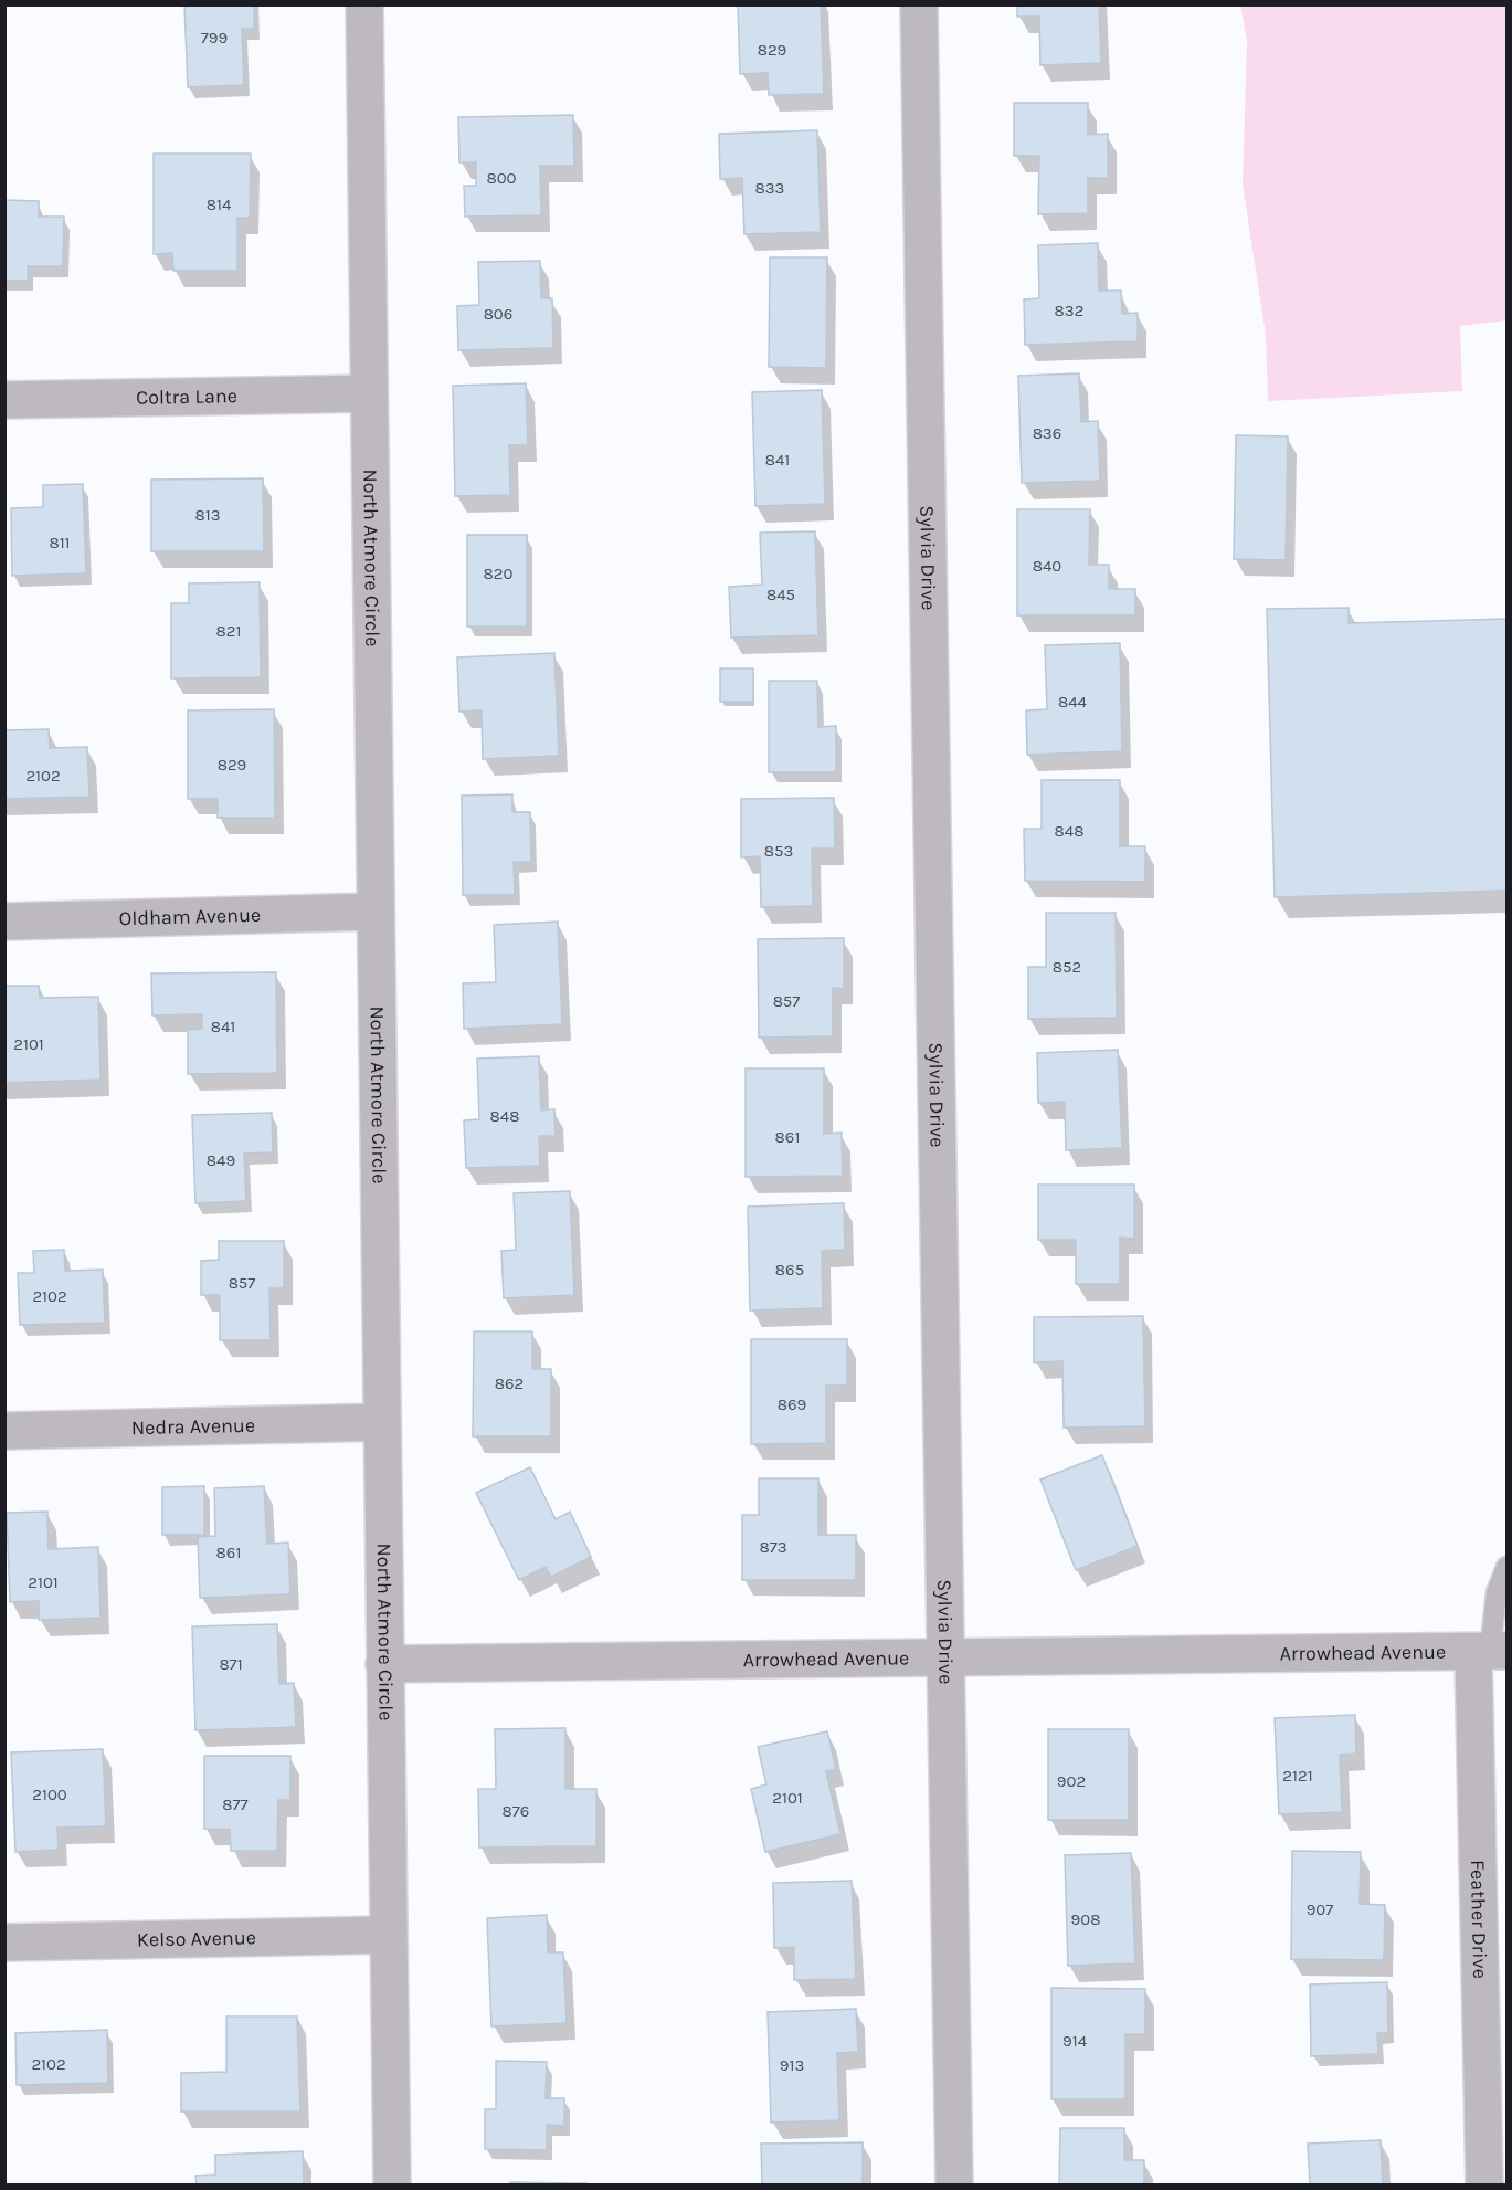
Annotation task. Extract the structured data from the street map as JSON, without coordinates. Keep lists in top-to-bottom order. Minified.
{"streets":{"street":["Coltra Lane","North Atmore Circle","Sylvia Drive","Oldham Avenue","Nedra Avenue","Arrowhead Avenue","Feather Drive","Kelso Avenue"]},"crossings":[["Coltra Lane","North Atmore Circle"],["North Atmore Circle","Oldham Avenue"],["North Atmore Circle","Nedra Avenue"],["North Atmore Circle","Arrowhead Avenue"],["North Atmore Circle","Kelso Avenue"],["Sylvia Drive","Arrowhead Avenue"],["Arrowhead Avenue","Feather Drive"]],"house_numbers":["799","829","800","833","814","832","806","836","841","813","811","840","820","845","821","844","829","2102","848","853","852","857","841","2101","848","861","849","865","857","2102","862","869","873","861","2101","871","2121","902","2100","2101","877","876","907","908","914","2102","913"]}
